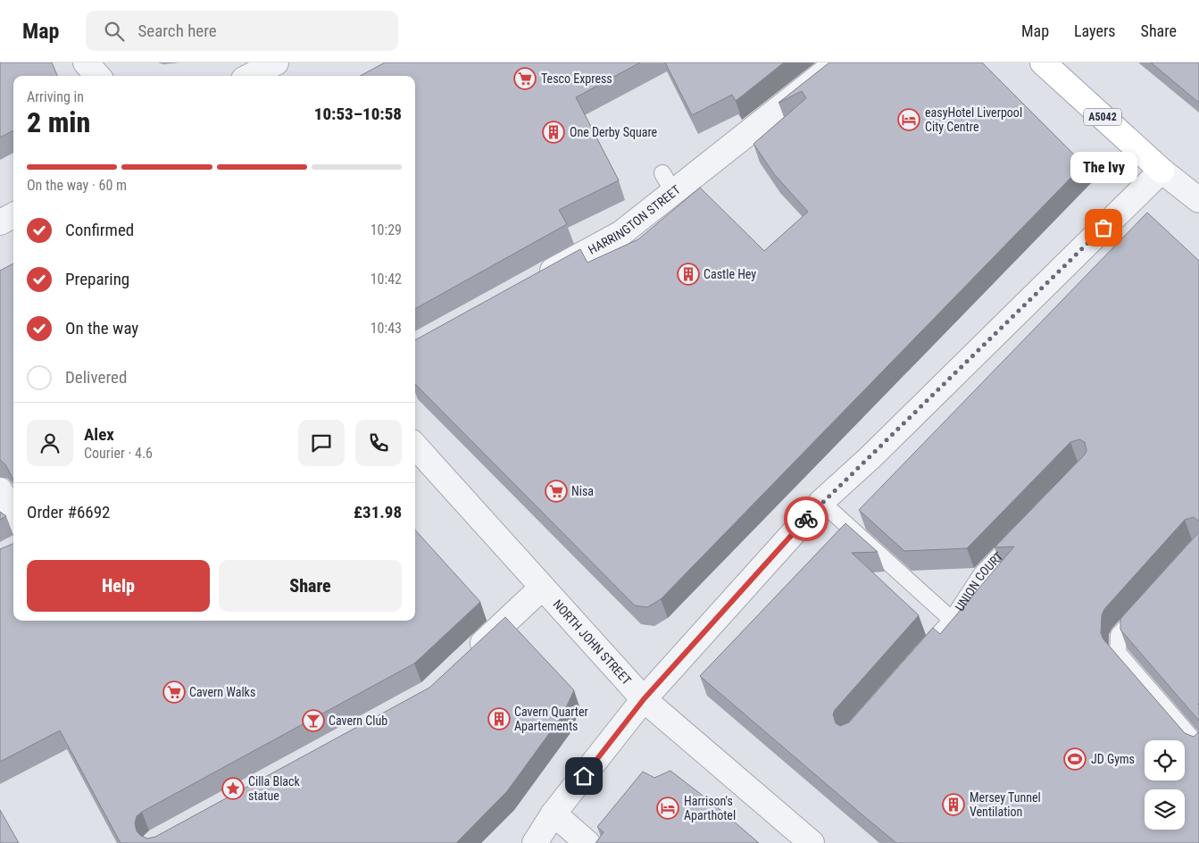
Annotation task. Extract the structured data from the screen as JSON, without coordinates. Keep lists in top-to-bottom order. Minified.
{"streets":{"main road":["A5042"],"street":["HARRINGTON STREET","NORTH JOHN STREET"],"lane":["UNION COURT"]},"places":{"supermarket":["Tesco Express","Nisa","Cavern Walks"],"hotel":["easyHotel Liverpool City Centre","Harrison's Aparthotel"],"building":["One Derby Square","Castle Hey","Cavern Quarter Apartements","Mersey Tunnel Ventilation"],"other":["The Ivy"],"bar":["Cavern Club"],"sports":["JD Gyms"],"place":["Cilla Black statue"]},"page":{"header":"Map","search":"Search here","nav":["Map","Layers","Share"],"heading":["2 min","Arriving in","10:53–10:58"],"panel":["Alex","Courier · 4.6","Order #6692","£31.98"],"bubble":"The Ivy","bar":"On the way · 60 m","list":[["Confirmed","10:29"],["Preparing","10:42"],["On the way","10:43"],"Delivered"],"buttons":["Help","Share"]}}
